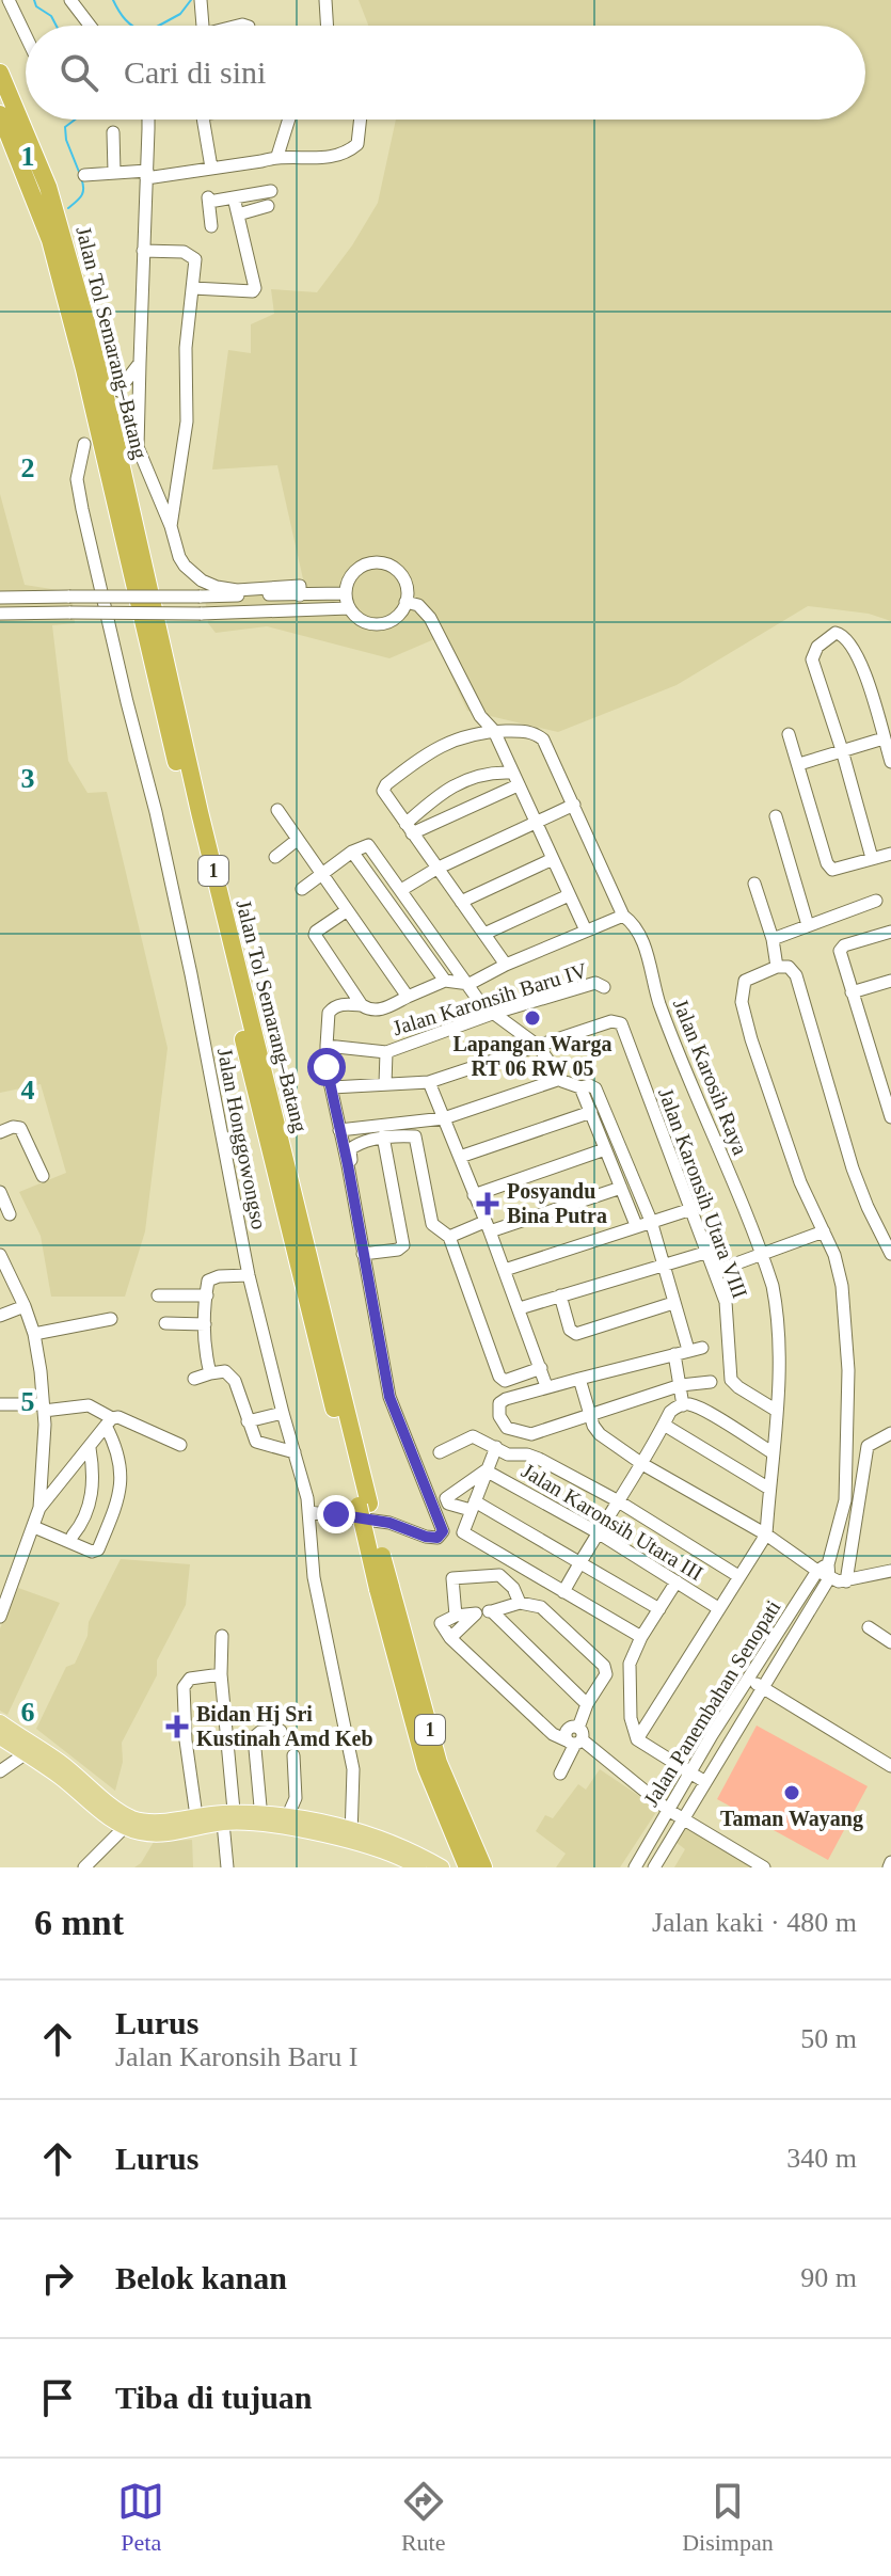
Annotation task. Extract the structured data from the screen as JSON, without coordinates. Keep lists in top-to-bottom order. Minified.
{"streets":{"highway":["Jalan Tol Semarang–Batang","1"],"street":["Jalan Karonsih Baru IV","Jalan Karosih Raya","Jalan Honggowongso","Jalan Karonsih Utara VIII","Jalan Karonsih Utara III","Jalan Panembahan Senopati"]},"crossings":[["Jalan Karosih Raya","Jalan Karonsih Utara VIII"]],"places":{"other":["Lapangan Warga RT 06 RW 05","Taman Wayang"],"health":["Posyandu Bina Putra","Bidan Hj Sri Kustinah Amd Keb"]},"page":{"search":"Cari di sini","heading":["6 mnt","Jalan kaki · 480 m"],"list":[["Lurus","Jalan Karonsih Baru I","50 m"],["Lurus","340 m"],["Belok kanan","90 m"],"Tiba di tujuan"],"nav":["Peta","Rute","Disimpan"]},"grid":{"rows":["1","2","3","4","5","6"]}}
